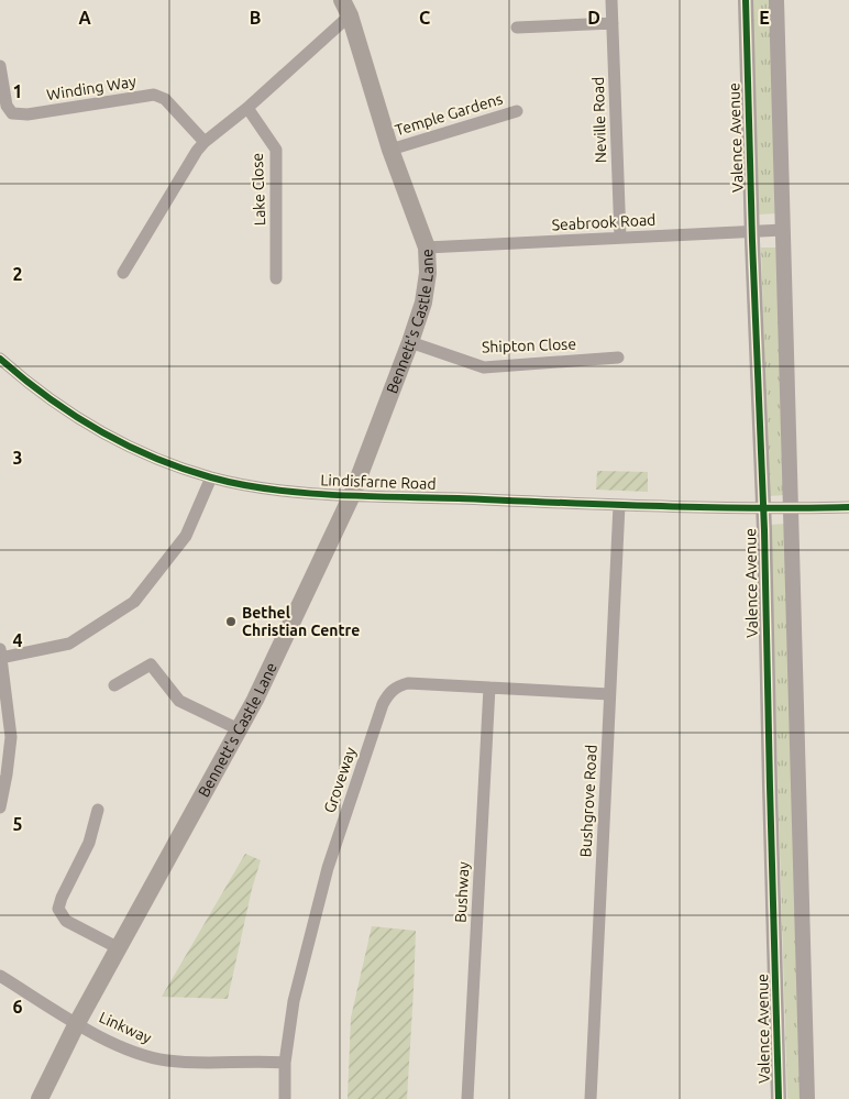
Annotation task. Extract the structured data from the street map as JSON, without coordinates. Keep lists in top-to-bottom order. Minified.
{"streets":{"main road":["Bennett's Castle Lane"],"street":["Winding Way","Temple Gardens","Neville Road","Valence Avenue","Lake Close","Seabrook Road","Shipton Close","Lindisfarne Road","Groveway","Bushgrove Road","Bushway","Linkway"]},"crossings":[["Temple Gardens","Bennett's Castle Lane"],["Neville Road","Seabrook Road"],["Valence Avenue","Seabrook Road"],["Valence Avenue","Lindisfarne Road"],["Seabrook Road","Bennett's Castle Lane"],["Bennett's Castle Lane","Shipton Close"],["Bennett's Castle Lane","Lindisfarne Road"],["Bennett's Castle Lane","Linkway"],["Lindisfarne Road","Bushgrove Road"],["Groveway","Bushgrove Road"],["Groveway","Bushway"],["Groveway","Linkway"]],"places":["Bethel Christian Centre"],"grid":{"columns":["A","B","C","D","E"],"rows":["1","2","3","4","5","6"]}}
